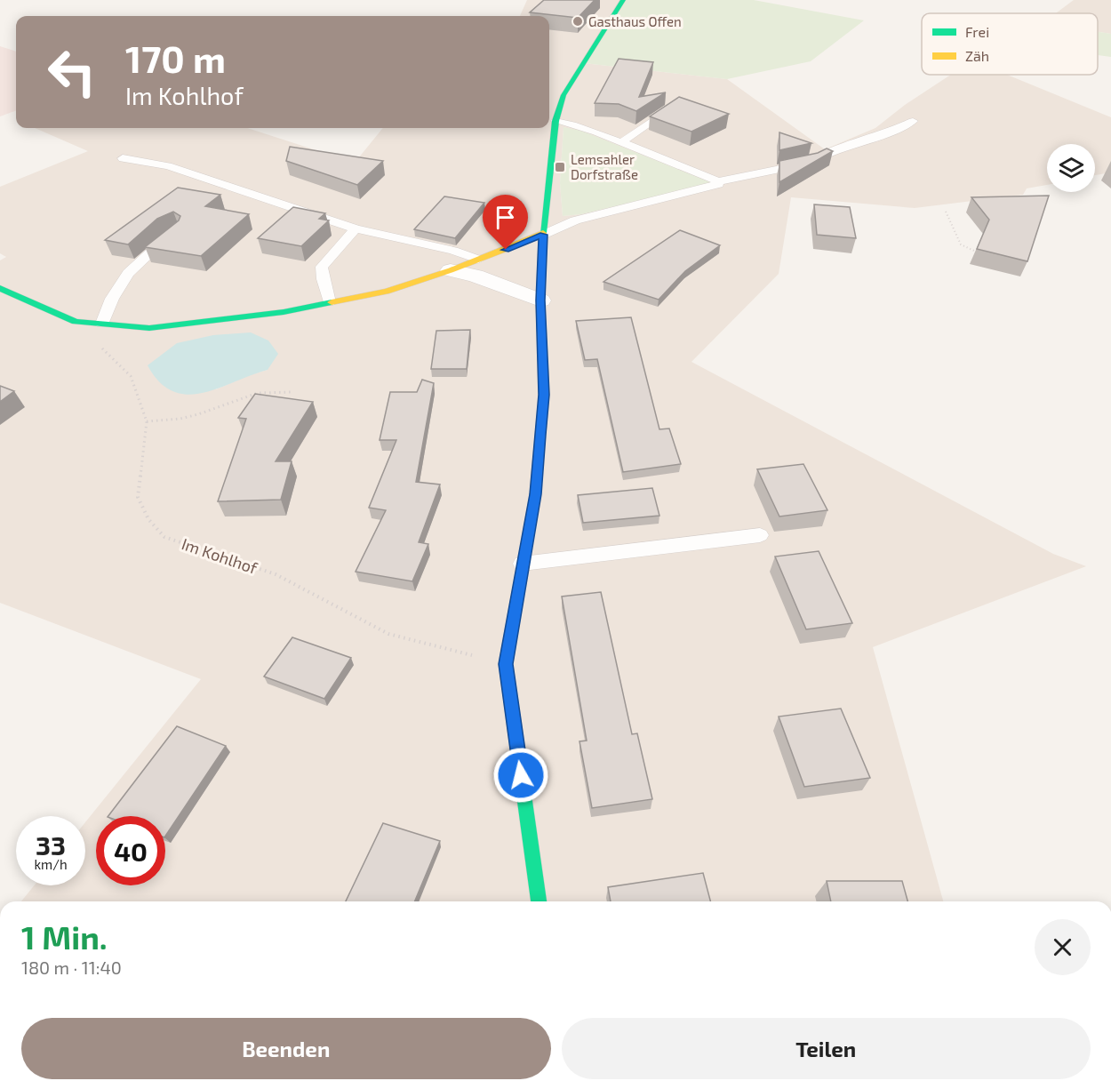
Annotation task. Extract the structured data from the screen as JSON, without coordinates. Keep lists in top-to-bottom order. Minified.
{"streets":{"path":["Im Kohlhof"]},"places":{"other":["Gasthaus Offen"],"transit":["Lemsahler Dorfstraße"]},"legend":["Frei","Zäh"],"page":{"turn":["170 m","Im Kohlhof"],"speed":"33 km/h","limit":"40","heading":["1 Min.","180 m · 11:40"],"buttons":["Beenden","Teilen"]}}
